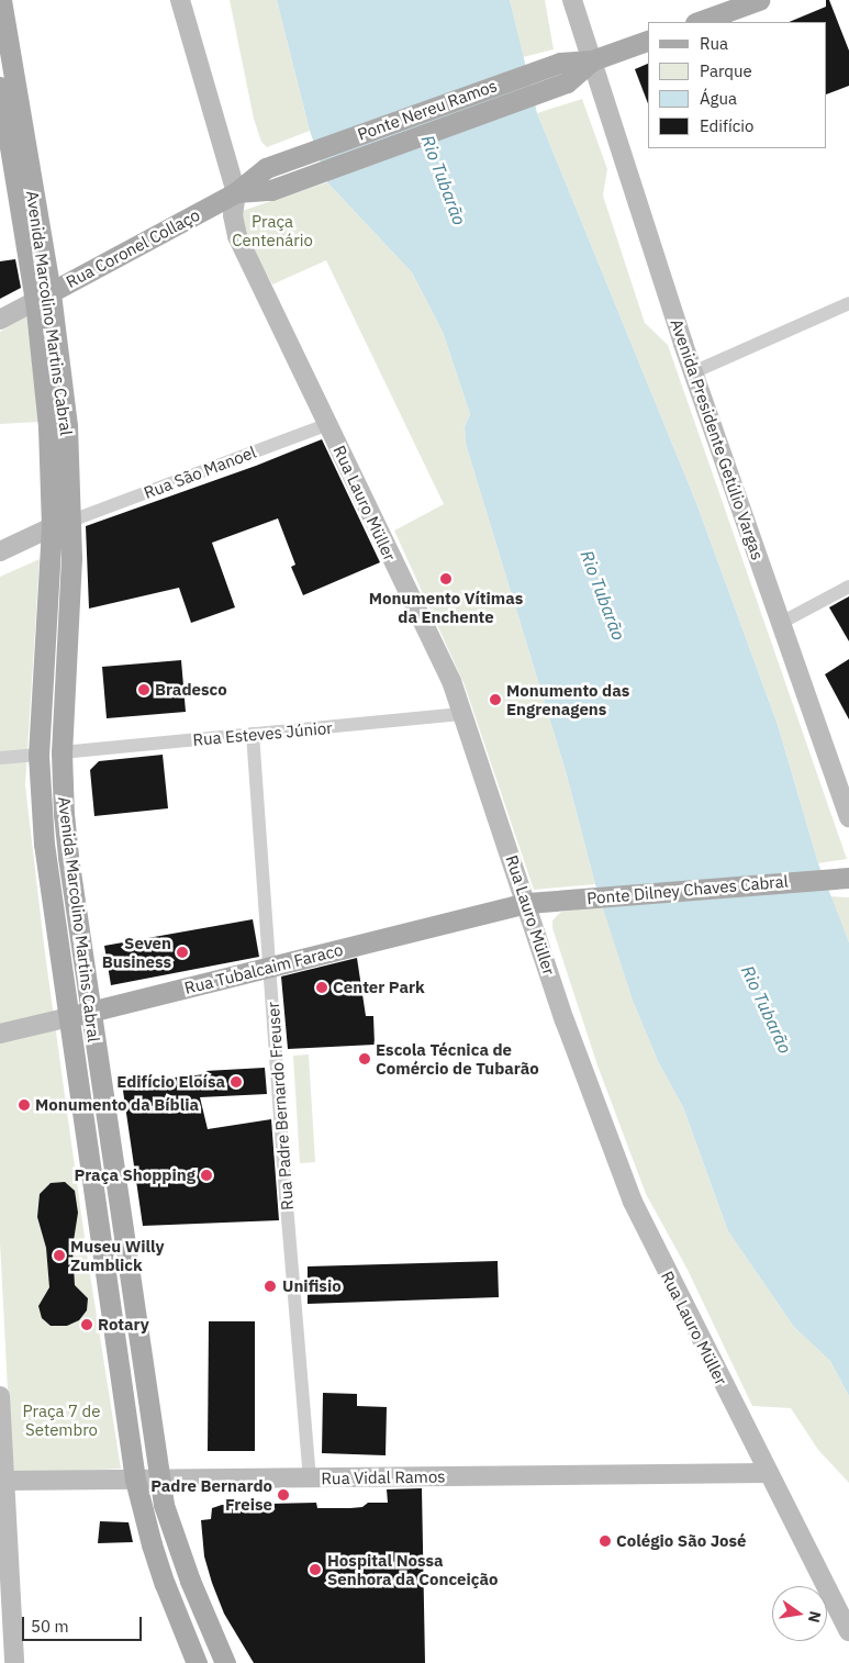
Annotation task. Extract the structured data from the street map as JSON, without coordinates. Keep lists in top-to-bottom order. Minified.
{"streets":{"main road":["Ponte Nereu Ramos","Rua Coronel Collaço","Avenida Marcolino Martins Cabral","Avenida Presidente Getúlio Vargas","Rua Lauro Müller","Ponte Dilney Chaves Cabral","Rua Tubalcaim Faraco","Rua Vidal Ramos"],"street":["Rua São Manoel","Rua Esteves Júnior","Rua Padre Bernardo Freuser"]},"crossings":[["Ponte Nereu Ramos","Rua Coronel Collaço"],["Ponte Nereu Ramos","Avenida Presidente Getúlio Vargas"],["Ponte Nereu Ramos","Rua Lauro Müller"],["Rua Coronel Collaço","Avenida Marcolino Martins Cabral"],["Rua Coronel Collaço","Rua Lauro Müller"],["Avenida Marcolino Martins Cabral","Rua São Manoel"],["Avenida Marcolino Martins Cabral","Rua Esteves Júnior"],["Avenida Marcolino Martins Cabral","Rua Tubalcaim Faraco"],["Avenida Marcolino Martins Cabral","Rua Vidal Ramos"],["Rua São Manoel","Rua Lauro Müller"],["Rua Lauro Müller","Rua Esteves Júnior"],["Rua Lauro Müller","Ponte Dilney Chaves Cabral"],["Rua Lauro Müller","Rua Tubalcaim Faraco"],["Rua Lauro Müller","Rua Vidal Ramos"],["Rua Esteves Júnior","Rua Padre Bernardo Freuser"],["Ponte Dilney Chaves Cabral","Rua Tubalcaim Faraco"],["Rua Tubalcaim Faraco","Rua Padre Bernardo Freuser"],["Rua Padre Bernardo Freuser","Rua Vidal Ramos"]],"water":["Rio Tubarão"],"parks":["Praça Centenário","Praça 7 de Setembro"],"places":["Monumento Vítimas da Enchente","Bradesco","Monumento das Engrenagens","Seven Business","Center Park","Escola Técnica de Comércio de Tubarão","Edifício Eloísa","Monumento da Bíblia","Praça Shopping","Museu Willy Zumblick","Unifisio","Rotary","Padre Bernardo Freise","Colégio São José","Hospital Nossa Senhora da Conceição"],"legend":["Rua","Parque","Água","Edifício"],"scale_bar":"50 m","north":"right"}
